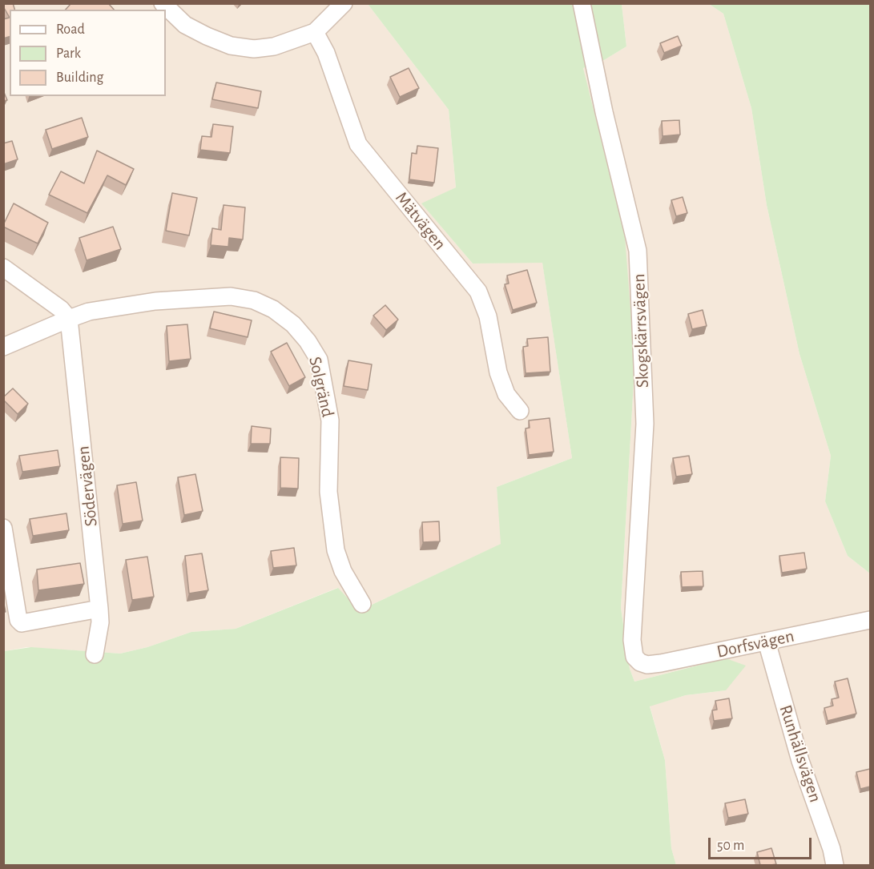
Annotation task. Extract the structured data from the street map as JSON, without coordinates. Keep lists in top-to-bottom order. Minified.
{"streets":{"street":["Mätvägen","Skogskärrsvägen","Solgränd","Södervägen","Dorfsvägen","Runhällsvägen"]},"crossings":[["Skogskärrsvägen","Dorfsvägen"],["Solgränd","Södervägen"],["Dorfsvägen","Runhällsvägen"]],"legend":["Road","Park","Building"],"scale_bar":"50 m"}
